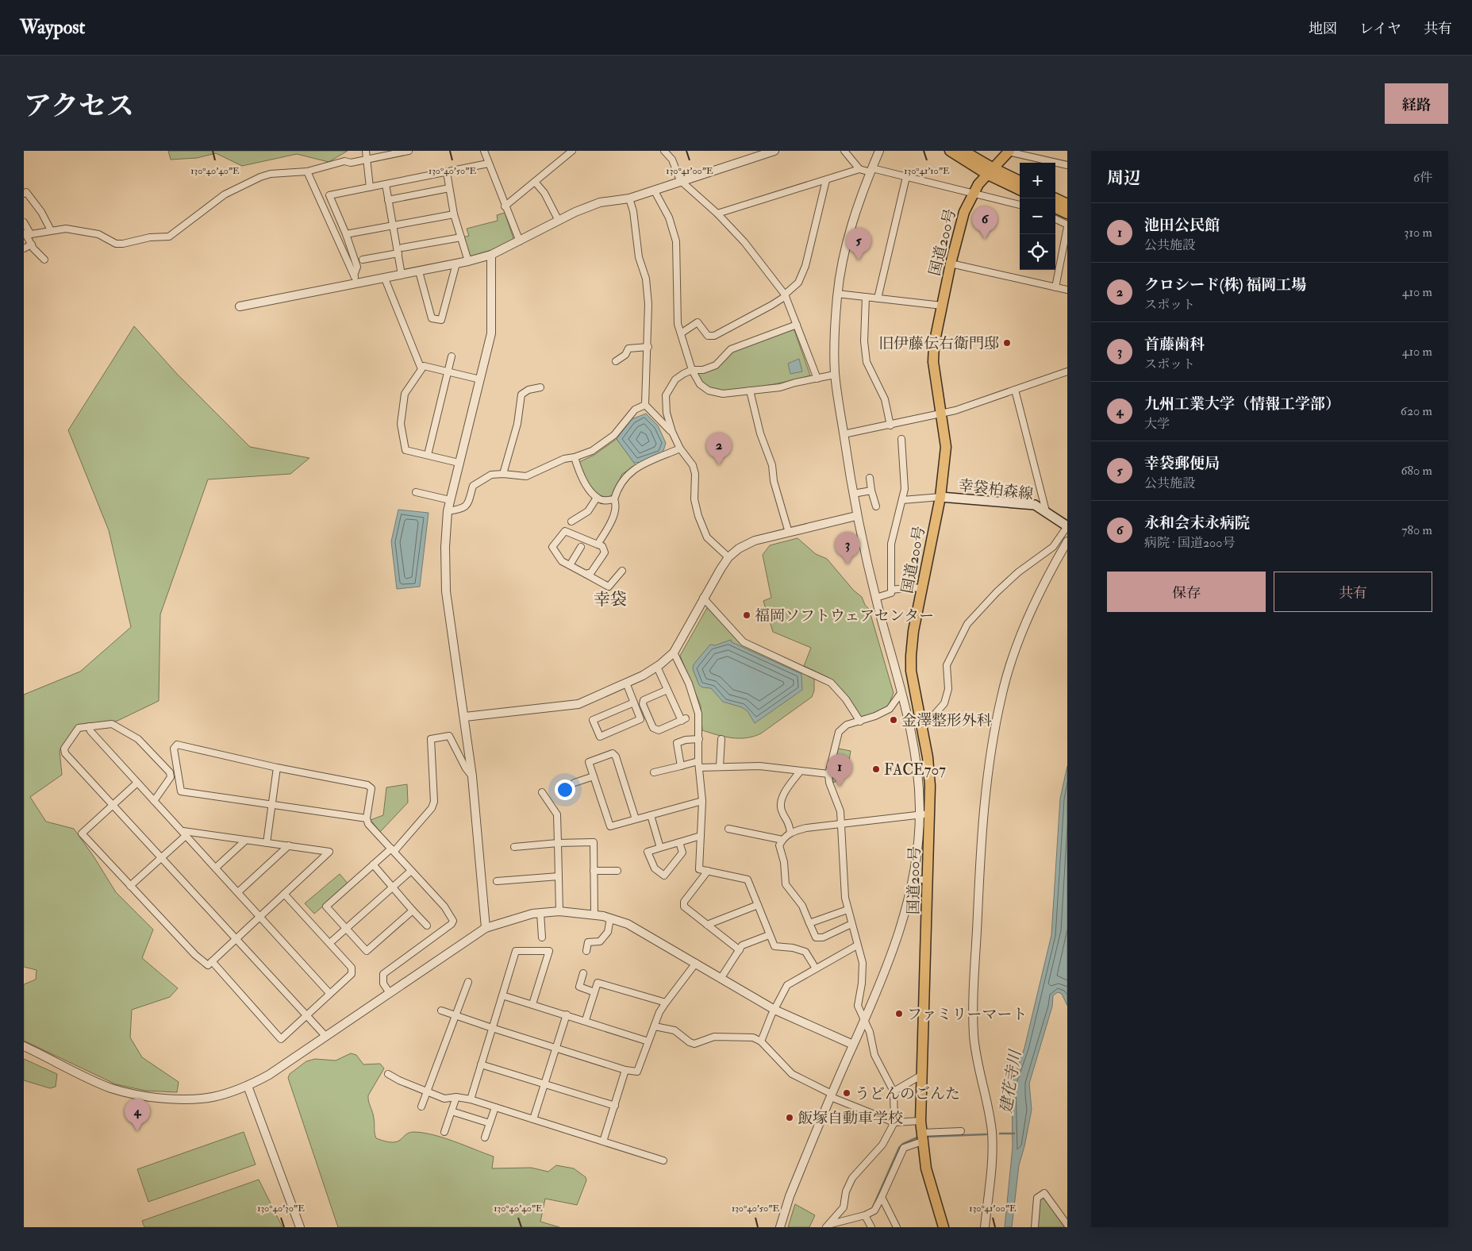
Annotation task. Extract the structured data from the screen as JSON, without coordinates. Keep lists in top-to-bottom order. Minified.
{"streets":{"main road":["国道200号","幸袋柏森線"]},"crossings":[["国道200号","幸袋柏森線"]],"districts":["幸袋"],"water":["建花寺川"],"places":["旧伊藤伝右衛門邸","福岡ソフトウェアセンター","金澤整形外科","FACE707","ファミリーマート","うどんのごんた","飯塚自動車学校"],"page":{"header":"Waypost","nav":["地図","レイヤ","共有"],"title":"アクセス","buttons":["経路",["保存","共有"]],"heading":["周辺","6件"],"map_buttons":["+","−"],"list":[{"mark":"1","name":"池田公民館","note":"公共施設","value":"310 m"},{"mark":"2","name":"クロシード(株) 福岡工場","note":"スポット","value":"410 m"},{"mark":"3","name":"首藤歯科","note":"スポット","value":"410 m"},{"mark":"4","name":"九州工業大学（情報工学部）","note":"大学","value":"620 m"},{"mark":"5","name":"幸袋郵便局","note":"公共施設","value":"680 m"},{"mark":"6","name":"永和会末永病院","note":"病院 · 国道200号","value":"780 m"}],"pins":["6","5","2","3","1","4"]},"coordinates":["130°40'40\"E","130°40'50\"E","130°41'00\"E","130°41'10\"E","130°40'30\"E"]}
